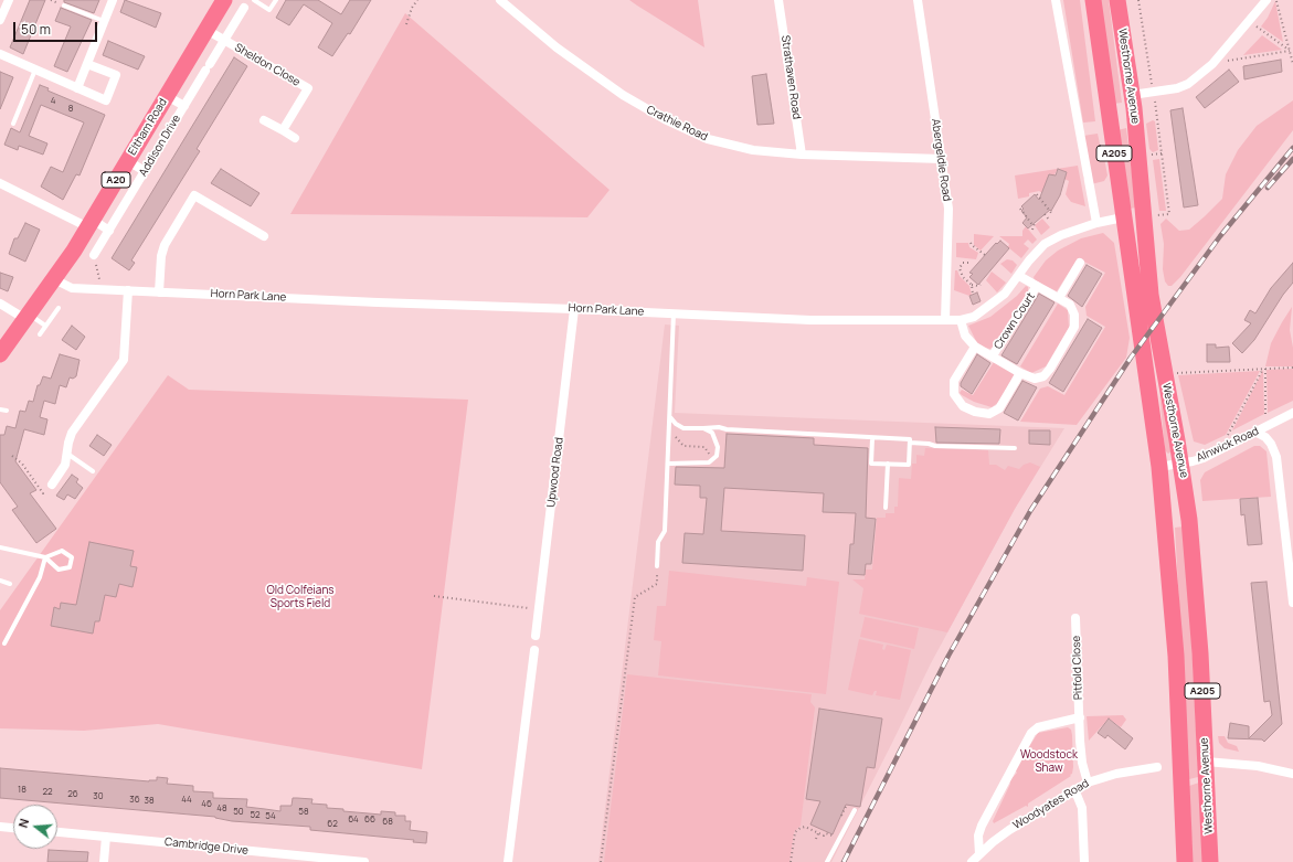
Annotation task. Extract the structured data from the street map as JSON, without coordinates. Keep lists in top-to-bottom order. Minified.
{"streets":{"highway":["Westhorne Avenue","Eltham Road","A205","A20"],"street":["Sheldon Close","Strathaven Road","Crathie Road","Addison Drive","Abergeldie Road","Horn Park Lane","Crown Court","Alnwick Road","Upwood Road","Pitfold Close","Woodyates Road","Cambridge Drive"]},"crossings":[["Sheldon Close","Eltham Road"],["Sheldon Close","Addison Drive"],["Westhorne Avenue","Horn Park Lane"],["Westhorne Avenue","Alnwick Road"],["Strathaven Road","Crathie Road"],["Crathie Road","Abergeldie Road"],["Eltham Road","Addison Drive"],["Eltham Road","Horn Park Lane"],["Abergeldie Road","Horn Park Lane"],["Horn Park Lane","Crown Court"],["Horn Park Lane","Upwood Road"],["Pitfold Close","Woodyates Road"]],"parks":["Old Colfeians Sports Field","Woodstock Shaw"],"house_numbers":["4","8","18","22","26","30","36","44","38","46","48","50","58","52","54","64","66","68","62"],"scale_bar":"50 m","north":"left"}
